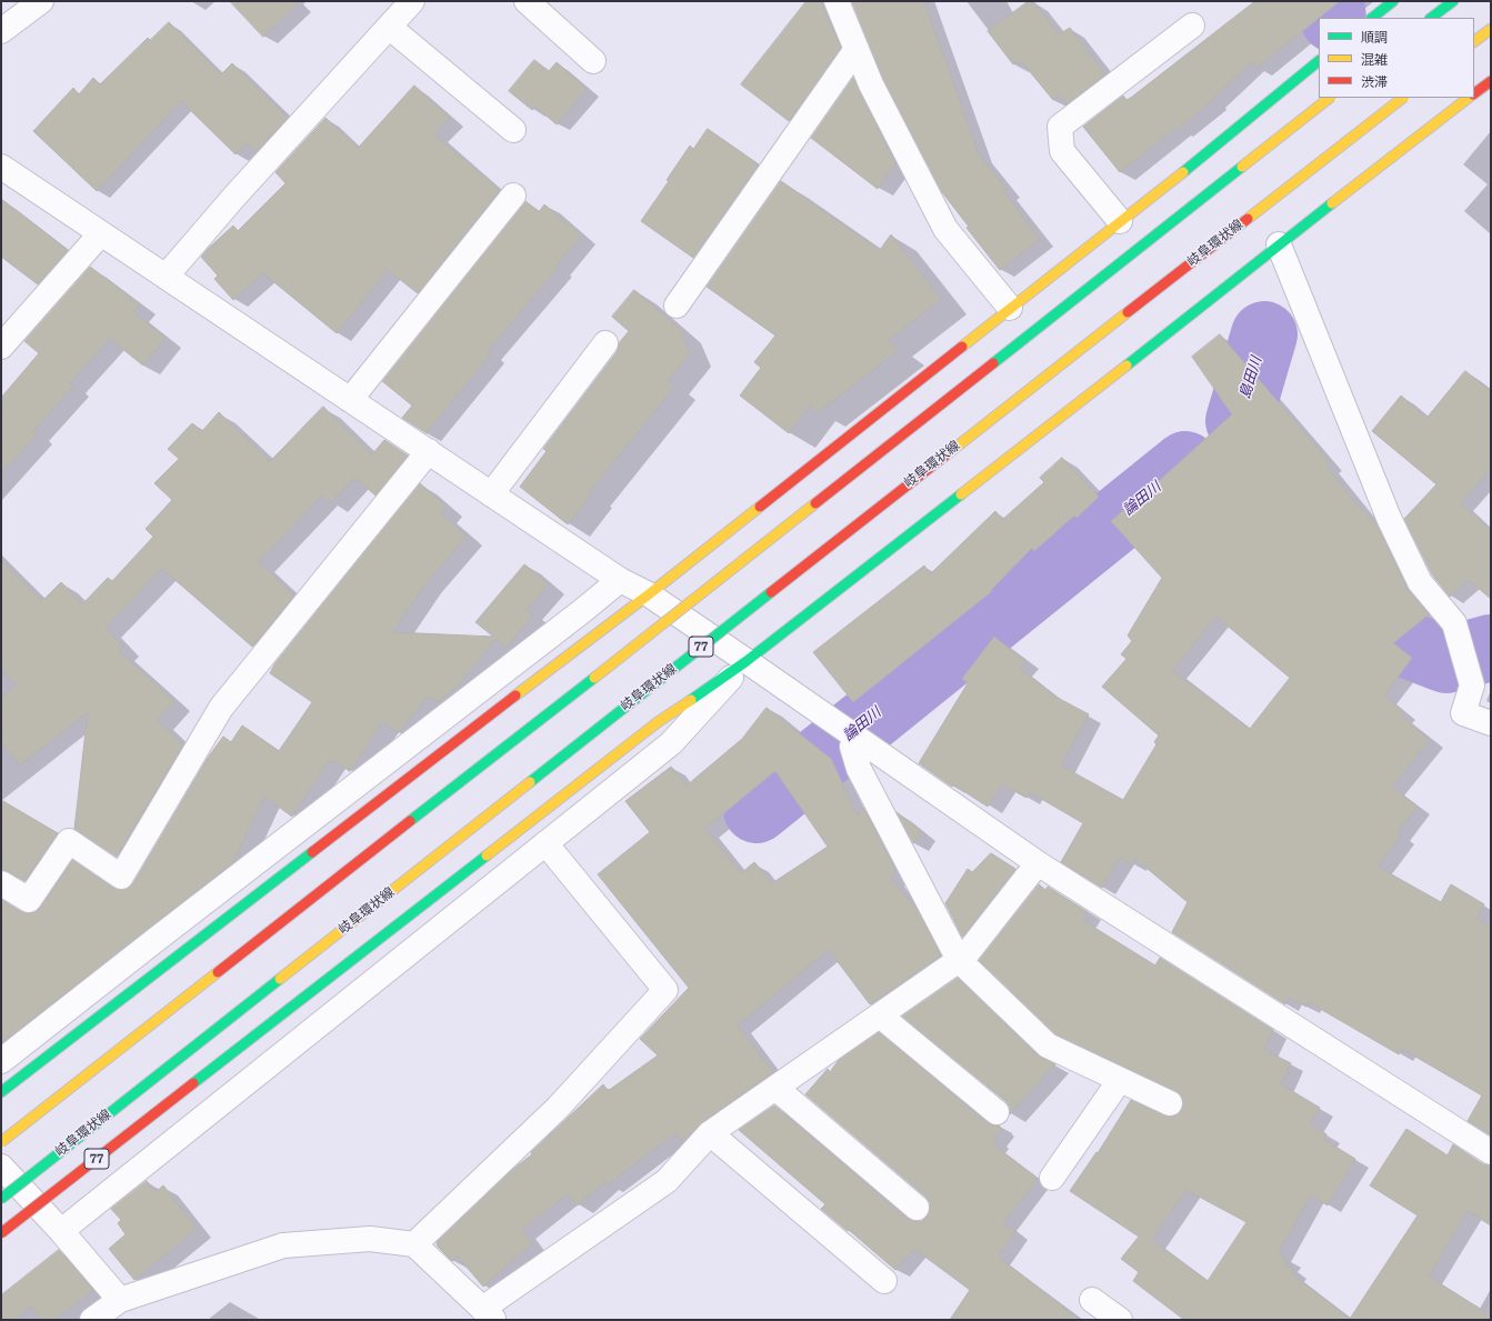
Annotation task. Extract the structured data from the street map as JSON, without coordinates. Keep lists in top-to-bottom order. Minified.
{"streets":{"main road":["岐阜環状線","77"]},"water":["島田川","論田川"],"legend":["順調","混雑","渋滞"]}
